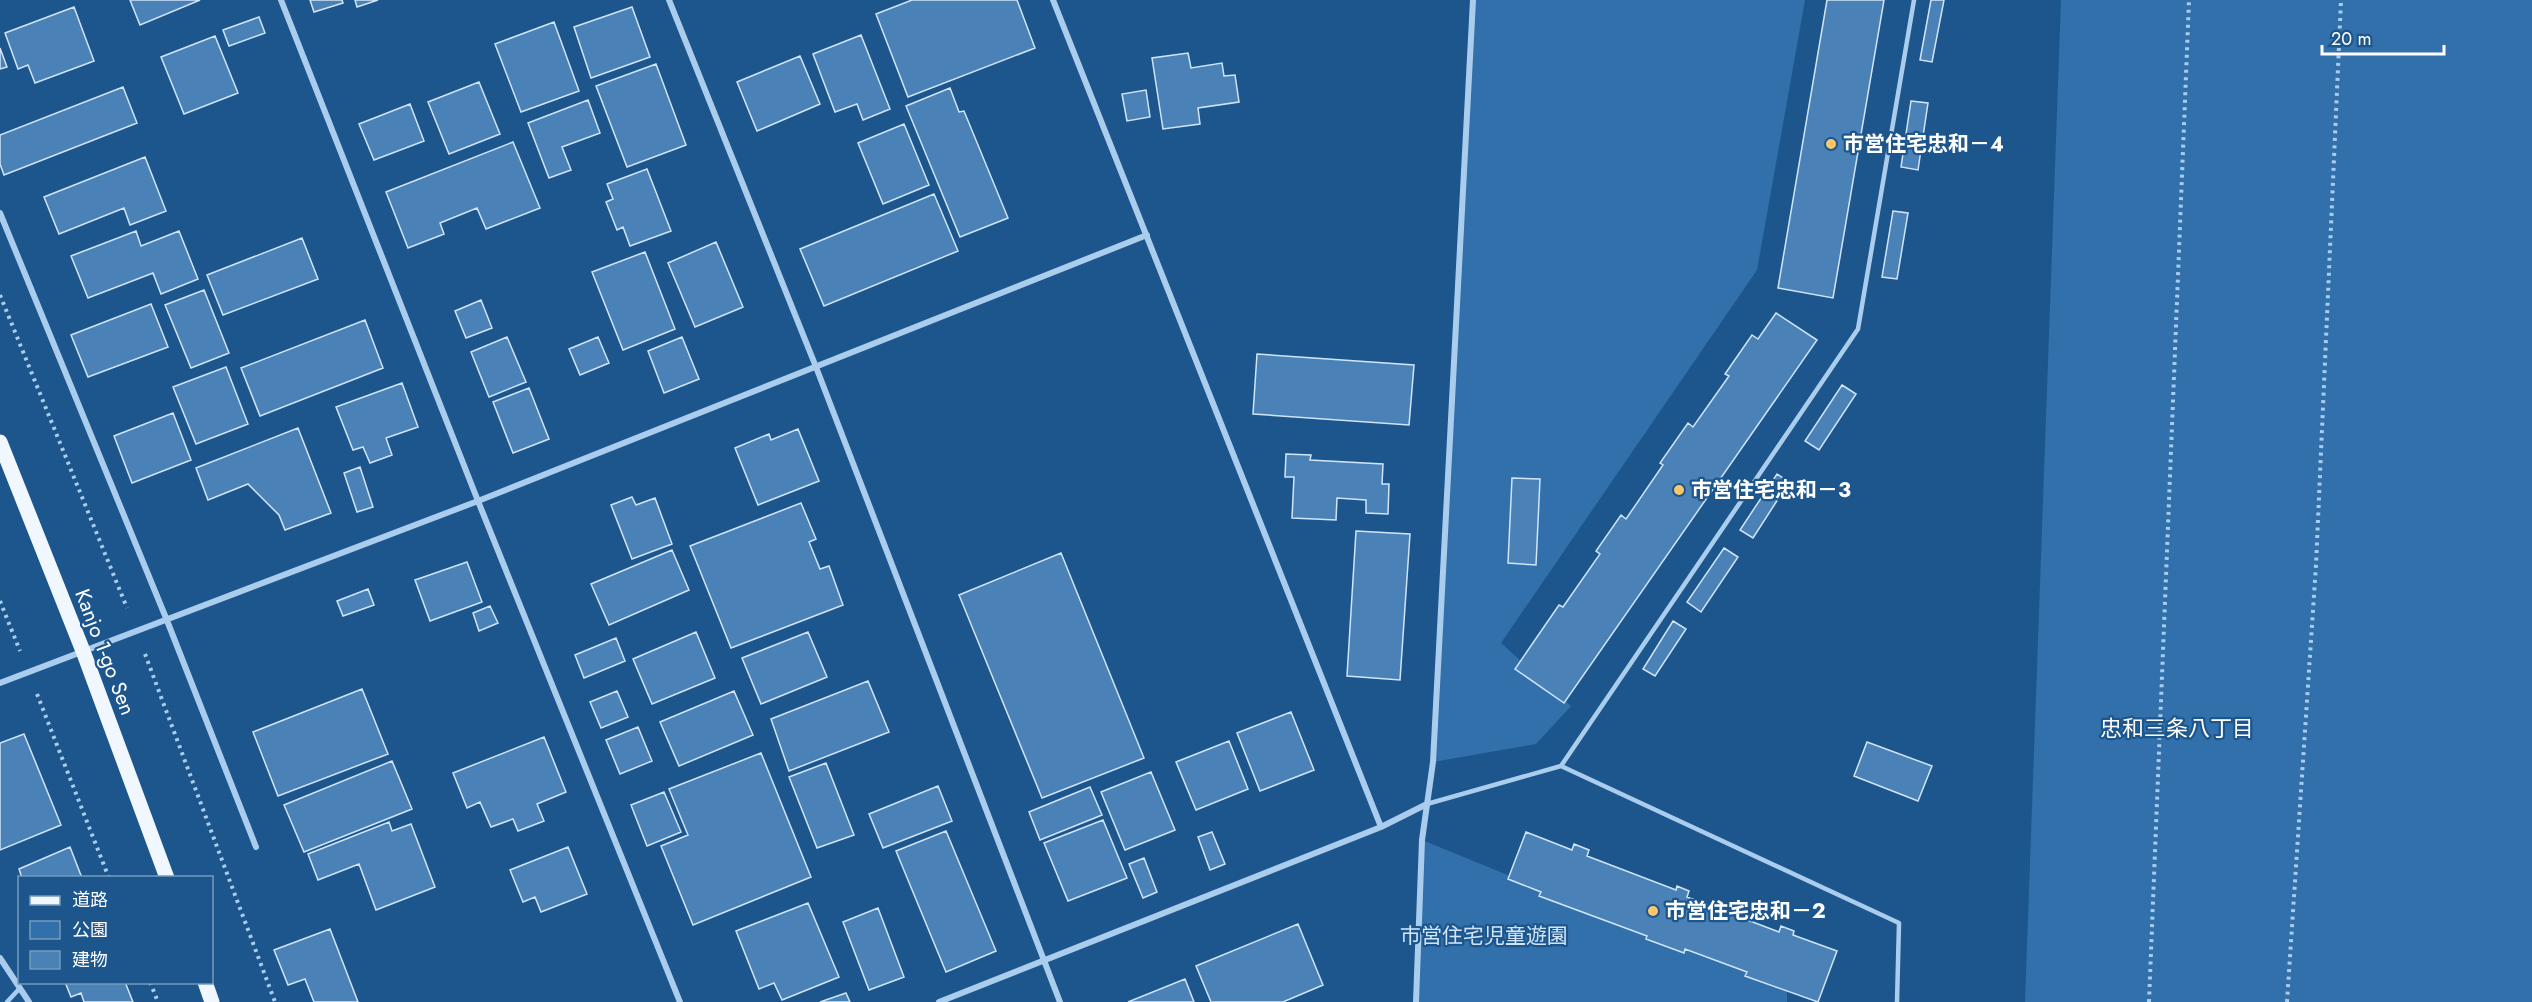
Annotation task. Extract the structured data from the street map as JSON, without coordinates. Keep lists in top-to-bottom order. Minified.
{"streets":{"main road":["Kanjo 1-go Sen"]},"districts":["忠和三条八丁目"],"parks":["市営住宅児童遊園"],"places":["市営住宅忠和－４","市営住宅忠和－３","市営住宅忠和－２"],"legend":["道路","公園","建物"],"scale_bar":"20 m"}
